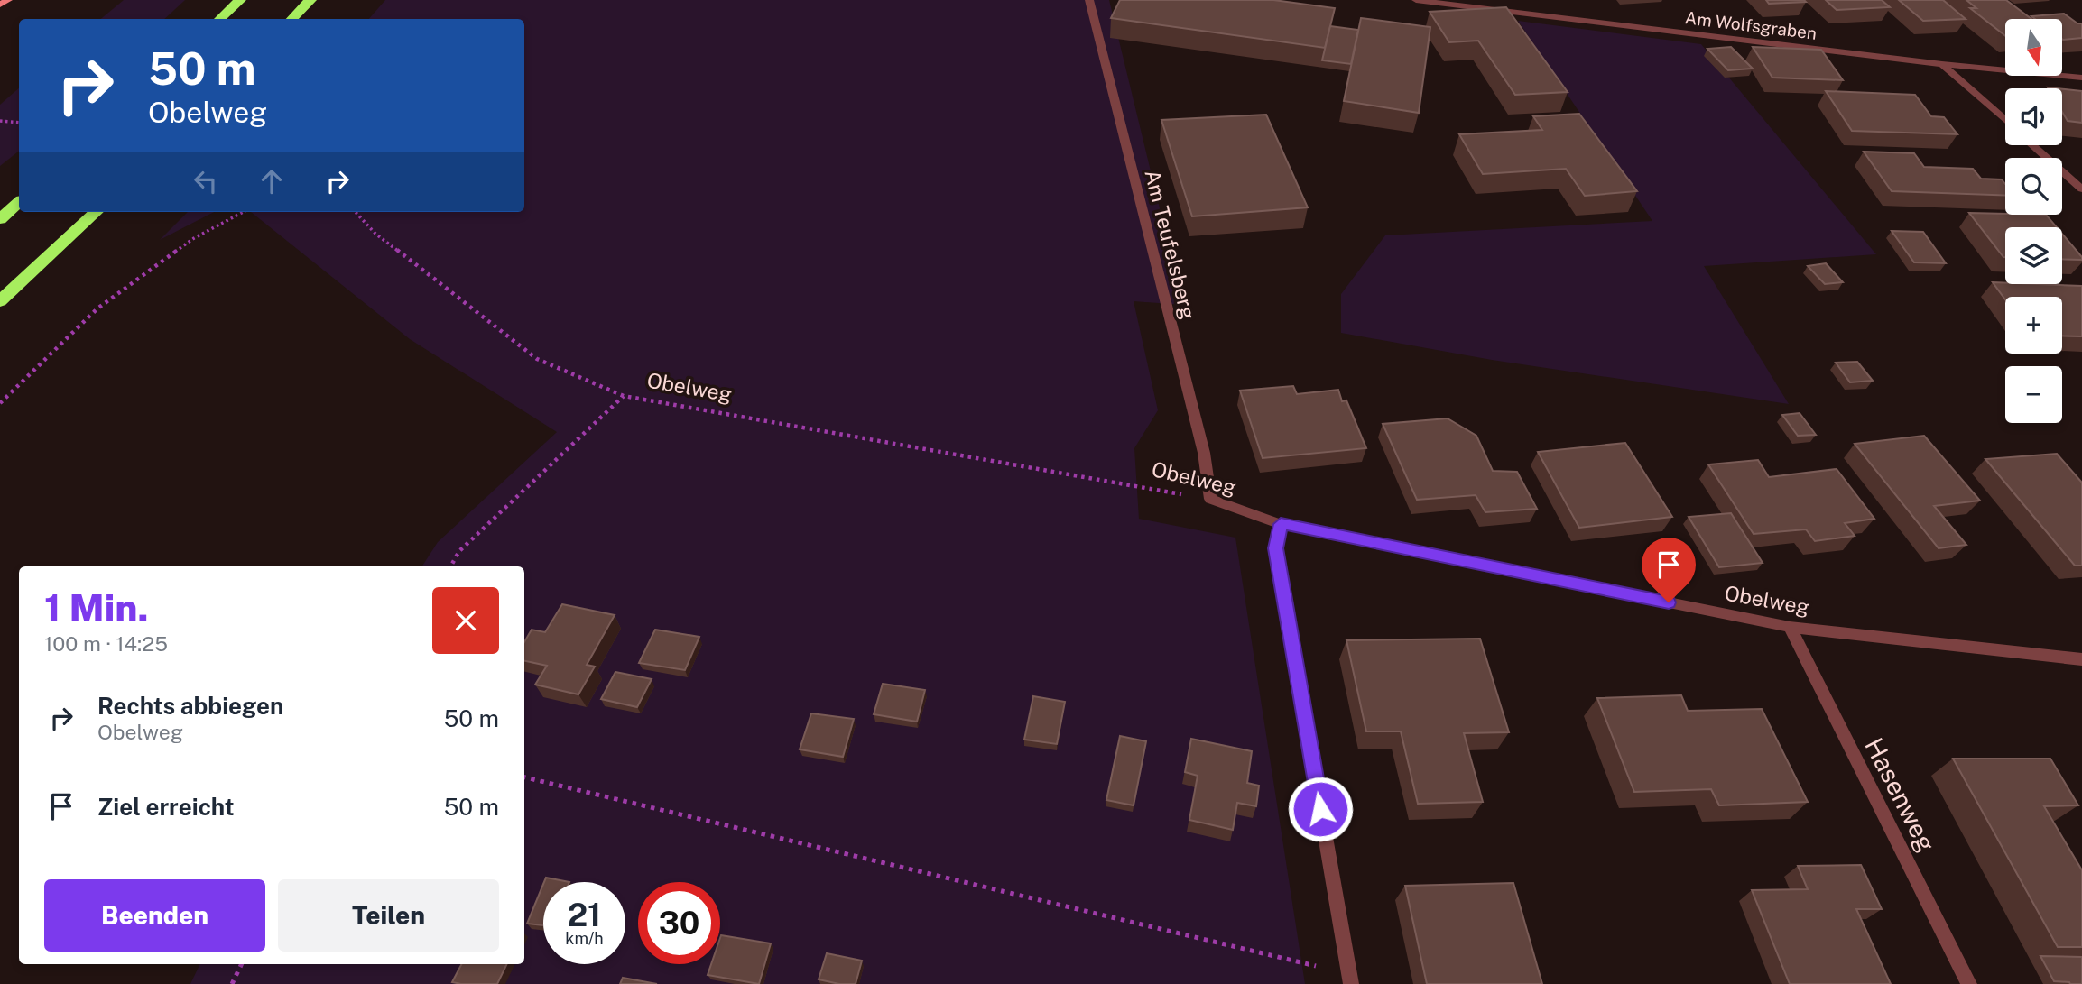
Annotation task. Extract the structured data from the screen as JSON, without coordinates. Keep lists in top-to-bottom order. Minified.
{"streets":{"street":["Am Wolfsgraben","Am Teufelsberg","Obelweg","Hasenweg"]},"crossings":[["Am Teufelsberg","Obelweg"],["Obelweg","Hasenweg"]],"north":"bottom","page":{"map_buttons":["+","−"],"turn":["50 m","Obelweg"],"heading":["1 Min.","100 m · 14:25"],"list":[{"name":"Rechts abbiegen","note":"Obelweg","value":"50 m"},{"name":"Ziel erreicht","value":"50 m"}],"buttons":["Beenden","Teilen"],"speed":"21 km/h","limit":"30"}}
